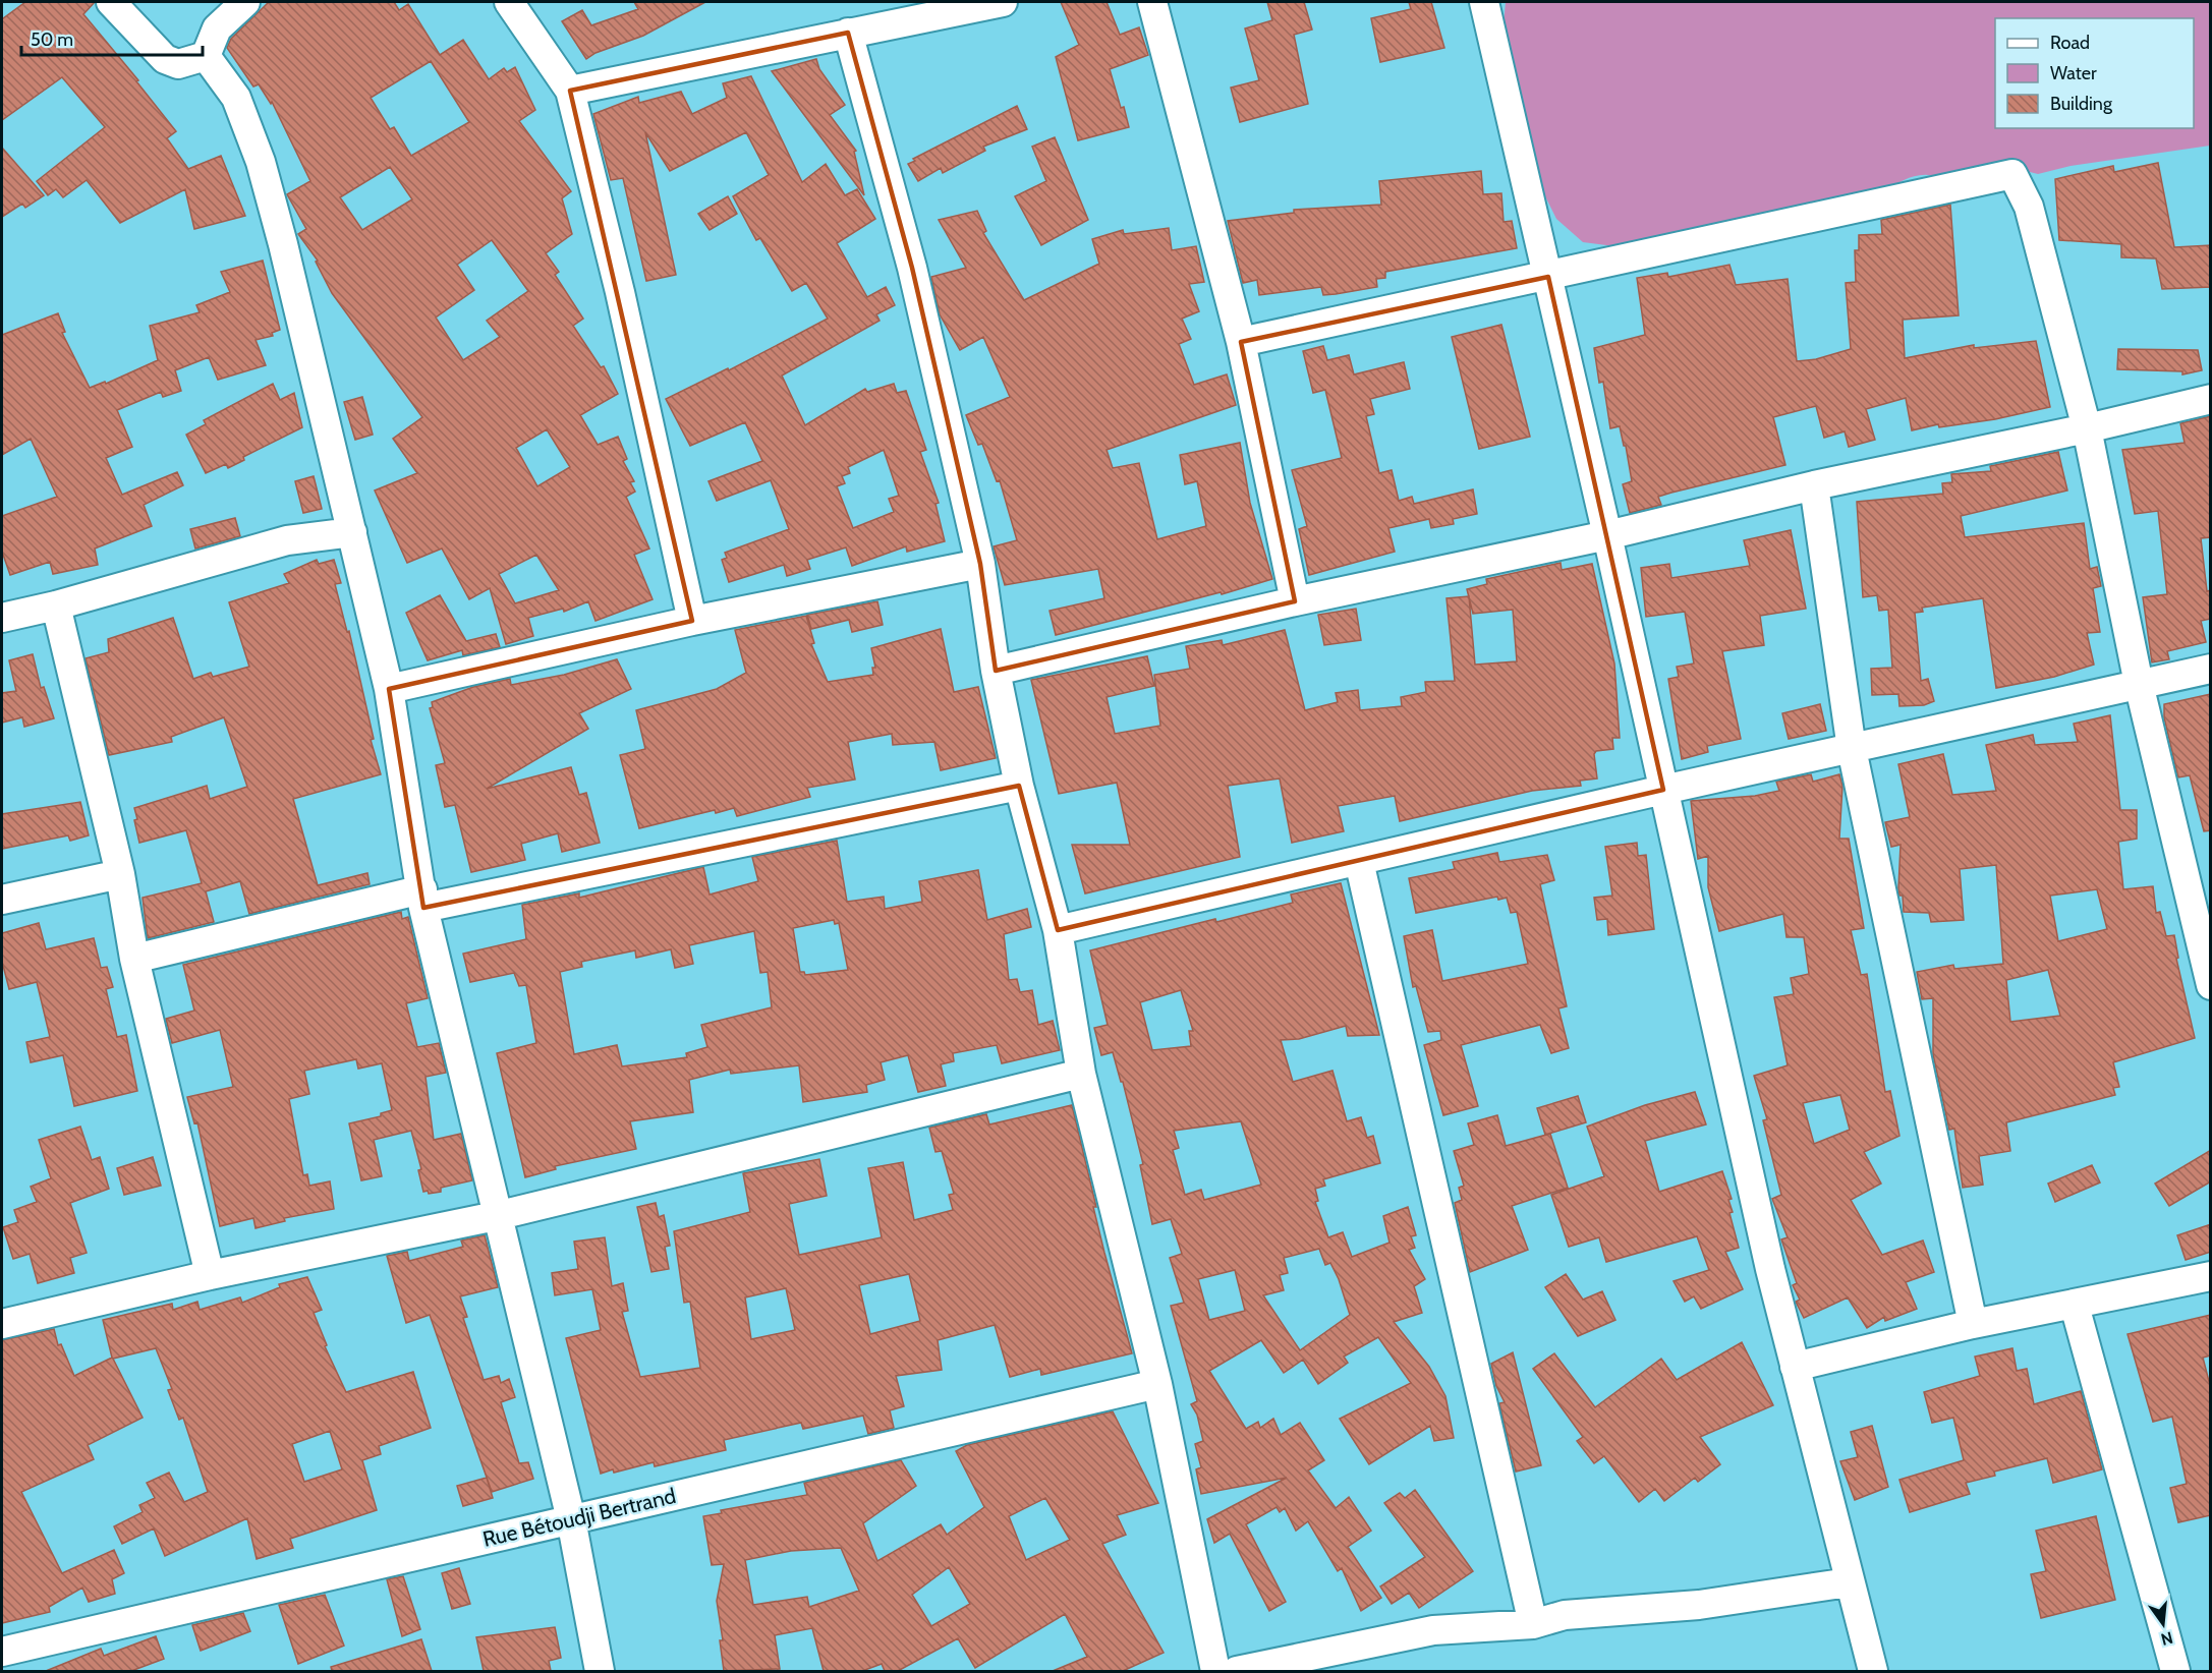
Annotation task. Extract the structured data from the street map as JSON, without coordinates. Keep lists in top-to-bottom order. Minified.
{"streets":{"street":["Rue Bétoudji Bertrand"]},"legend":["Road","Water","Building"],"scale_bar":"50 m","north":"bottom"}
